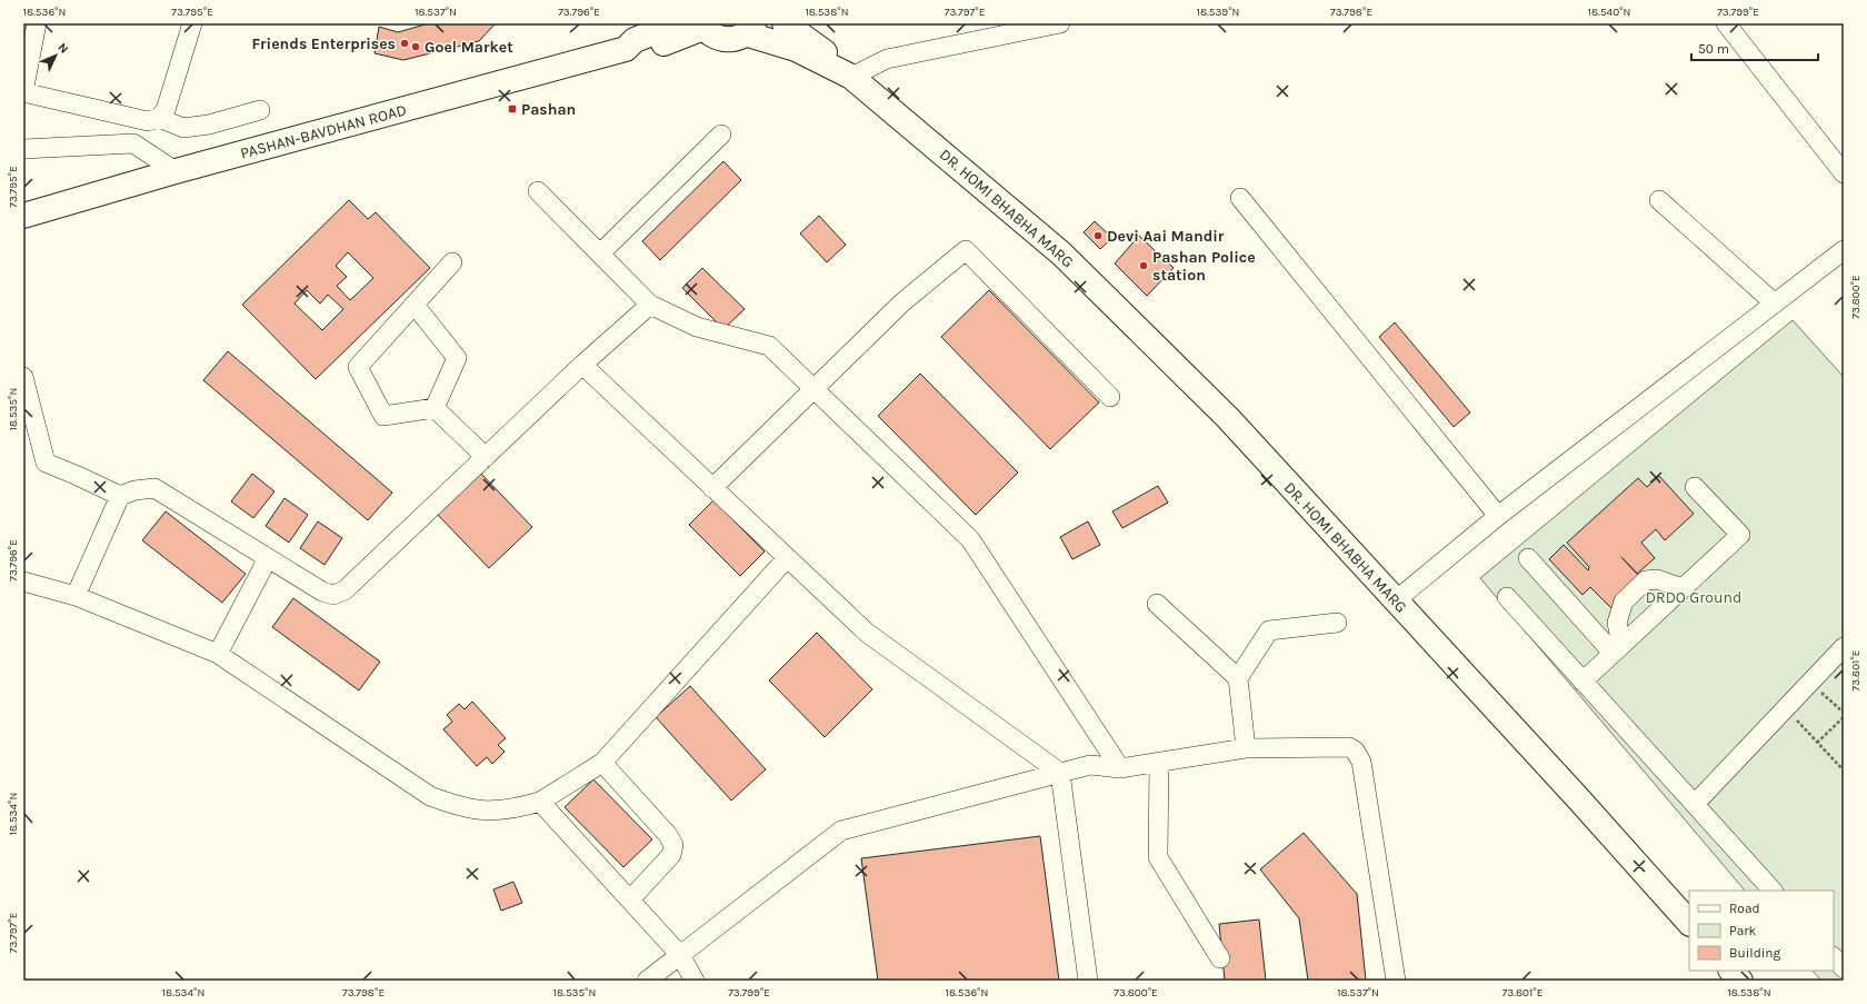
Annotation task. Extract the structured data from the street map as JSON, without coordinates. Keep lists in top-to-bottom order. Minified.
{"streets":{"main road":["PASHAN-BAVDHAN ROAD","DR. HOMI BHABHA MARG"]},"parks":["DRDO Ground"],"places":{"other":["Friends Enterprises","Goel Market","Devi Aai Mandir","Pashan Police station"],"transit":["Pashan"]},"legend":["Road","Park","Building"],"scale_bar":"50 m","north":"top right","coordinates":["18.536°N","73.795°E","18.537°N","73.796°E","18.538°N","73.797°E","18.539°N","73.798°E","18.540°N","73.799°E","73.800°E","18.535°N","73.801°E","18.534°N"]}
